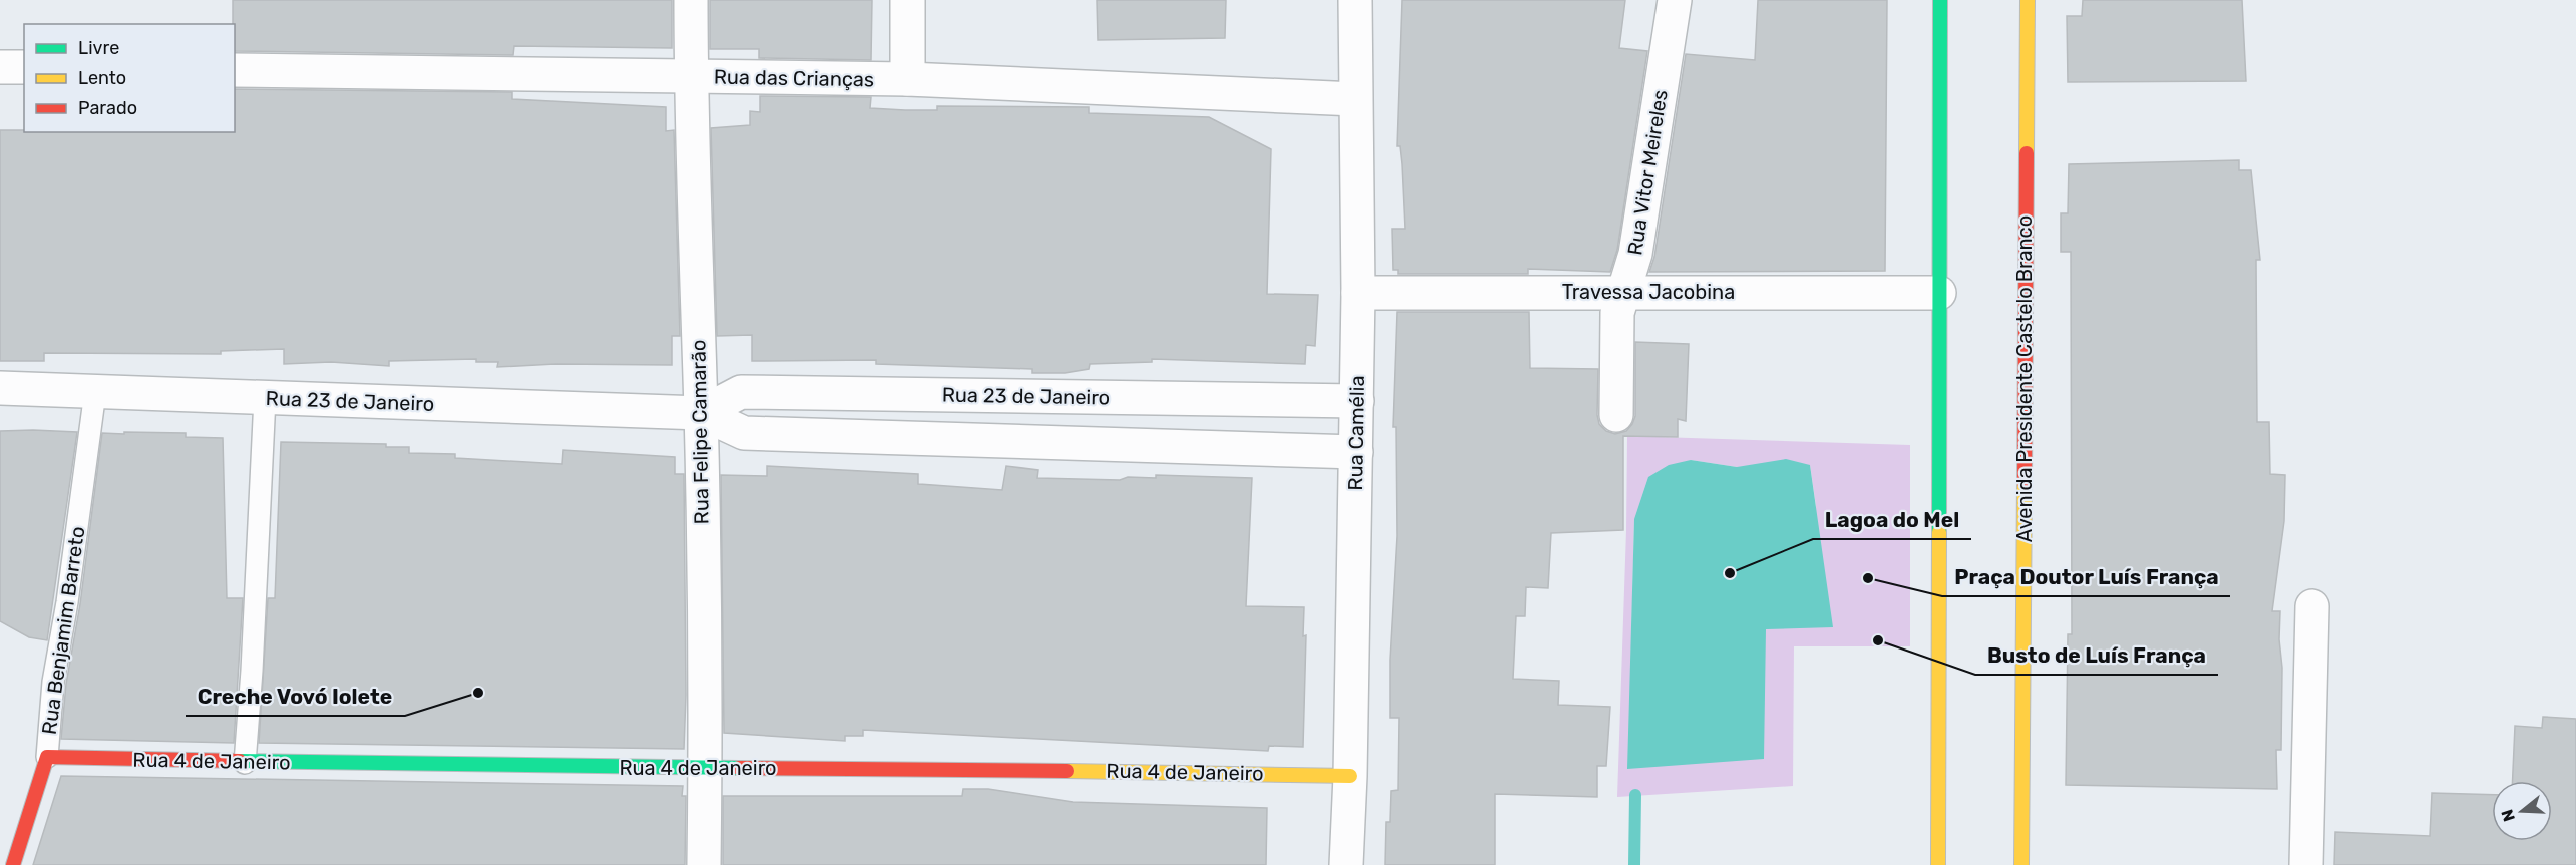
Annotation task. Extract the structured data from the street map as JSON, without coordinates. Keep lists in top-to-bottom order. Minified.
{"streets":{"main road":["Avenida Presidente Castelo Branco","Rua Benjamim Barreto","Rua 4 de Janeiro"],"street":["Rua das Crianças","Rua Vitor Meireles","Travessa Jacobina","Rua 23 de Janeiro","Rua Felipe Camarão","Rua Camélia"]},"crossings":[["Rua das Crianças","Rua Felipe Camarão"],["Rua das Crianças","Rua Camélia"],["Rua Vitor Meireles","Travessa Jacobina"],["Travessa Jacobina","Rua Camélia"],["Rua 23 de Janeiro","Rua Felipe Camarão"],["Rua 23 de Janeiro","Rua Camélia"],["Rua 23 de Janeiro","Rua Benjamim Barreto"],["Rua Felipe Camarão","Rua 4 de Janeiro"],["Rua Camélia","Rua 4 de Janeiro"],["Rua Benjamim Barreto","Rua 4 de Janeiro"]],"places":["Lagoa do Mel","Praça Doutor Luís França","Busto de Luís França","Creche Vovó Iolete"],"legend":["Livre","Lento","Parado"],"north":"left"}
